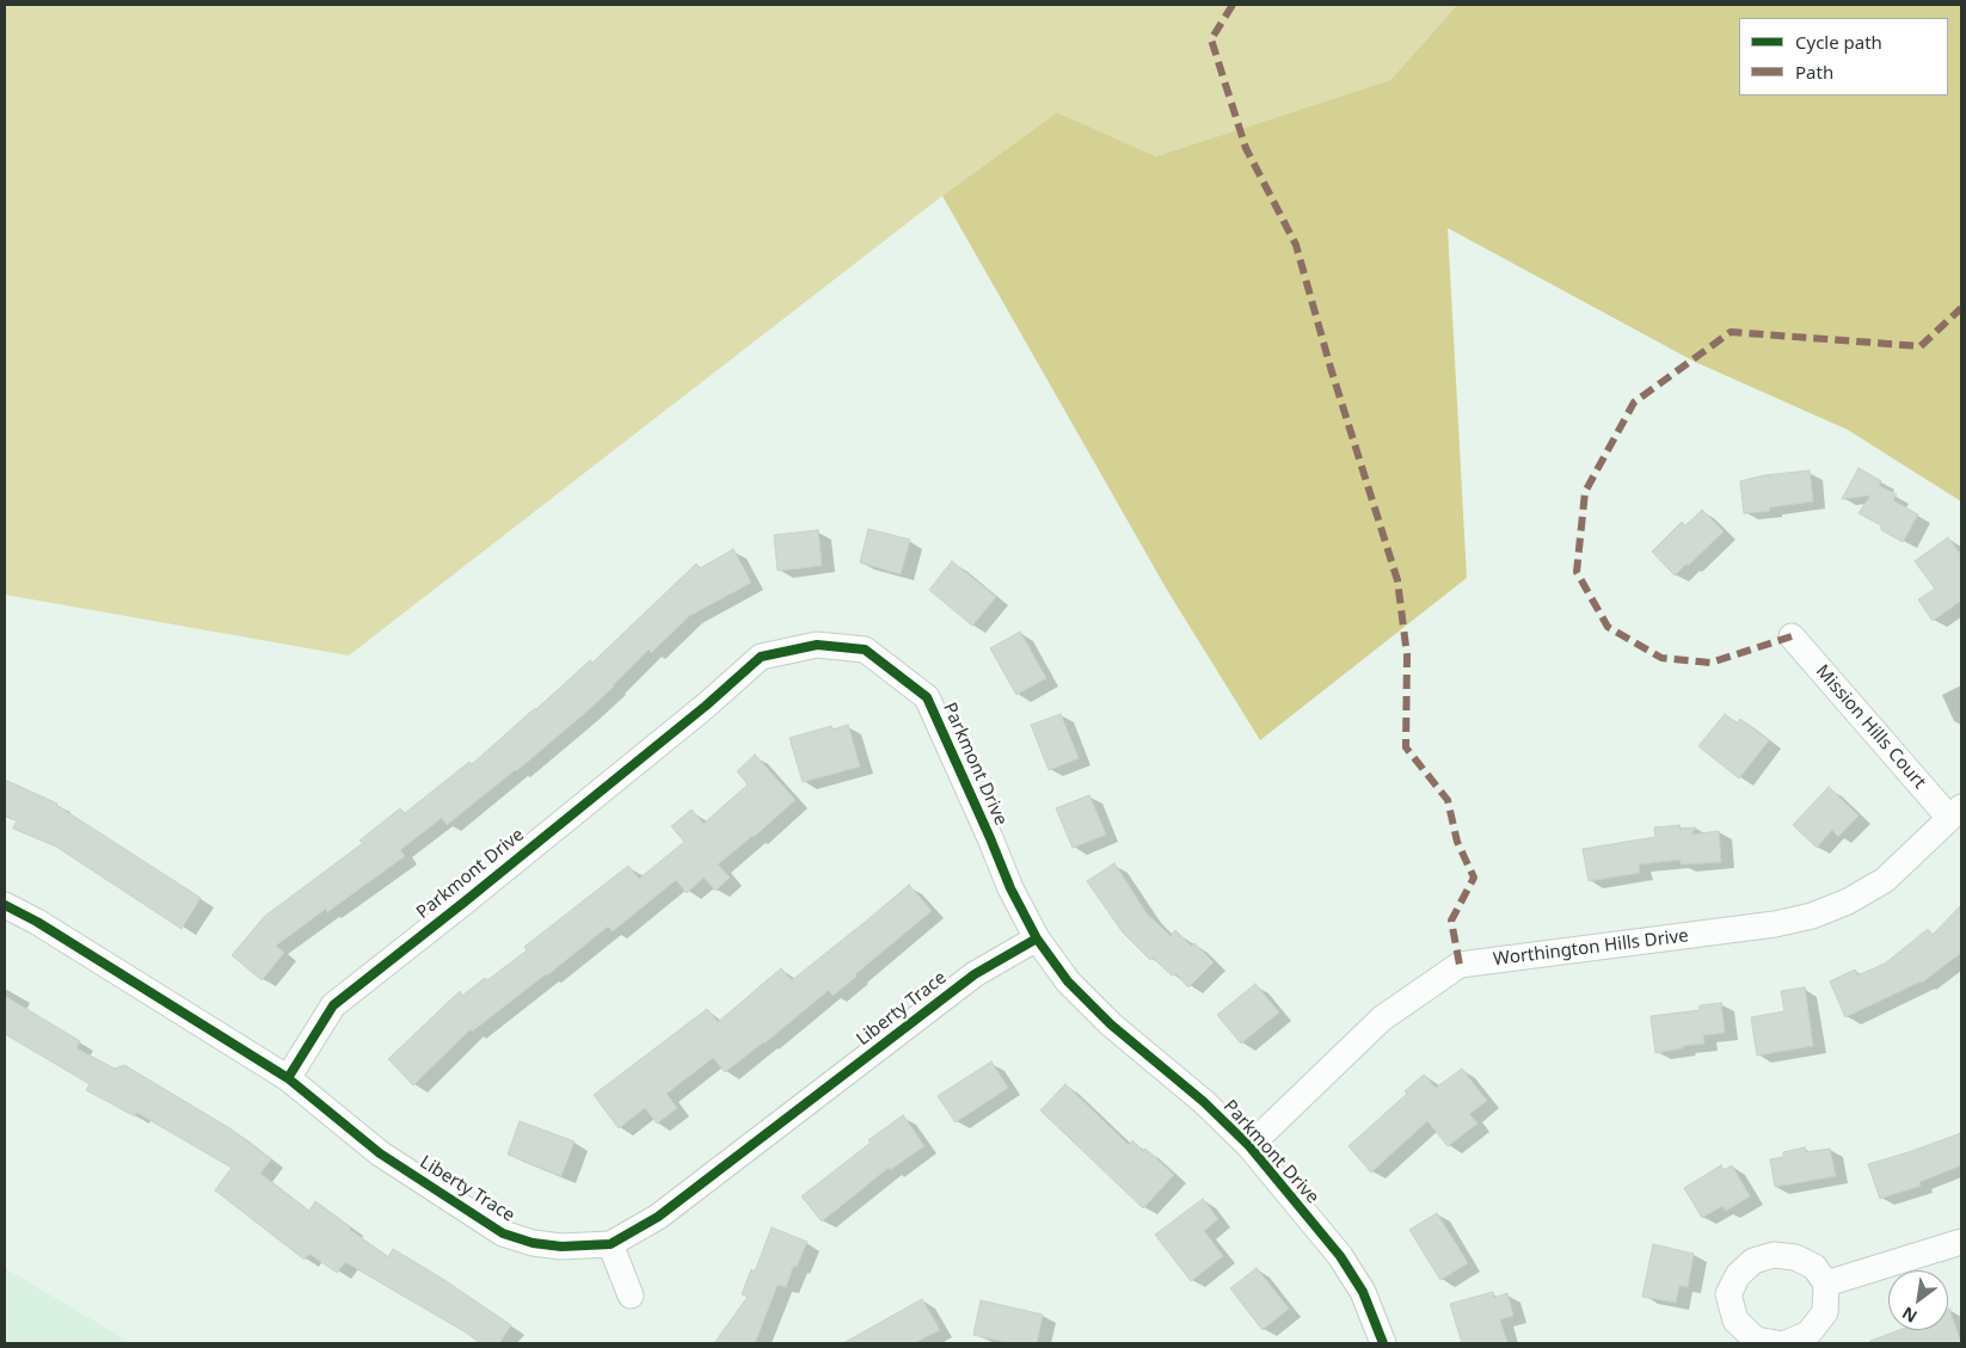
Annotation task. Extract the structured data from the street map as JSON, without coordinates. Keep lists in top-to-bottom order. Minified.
{"streets":{"street":["Mission Hills Court","Parkmont Drive","Worthington Hills Drive","Liberty Trace"]},"crossings":[["Mission Hills Court","Worthington Hills Drive"],["Parkmont Drive","Worthington Hills Drive"],["Parkmont Drive","Liberty Trace"]],"legend":["Cycle path","Path"],"north":"bottom left"}
